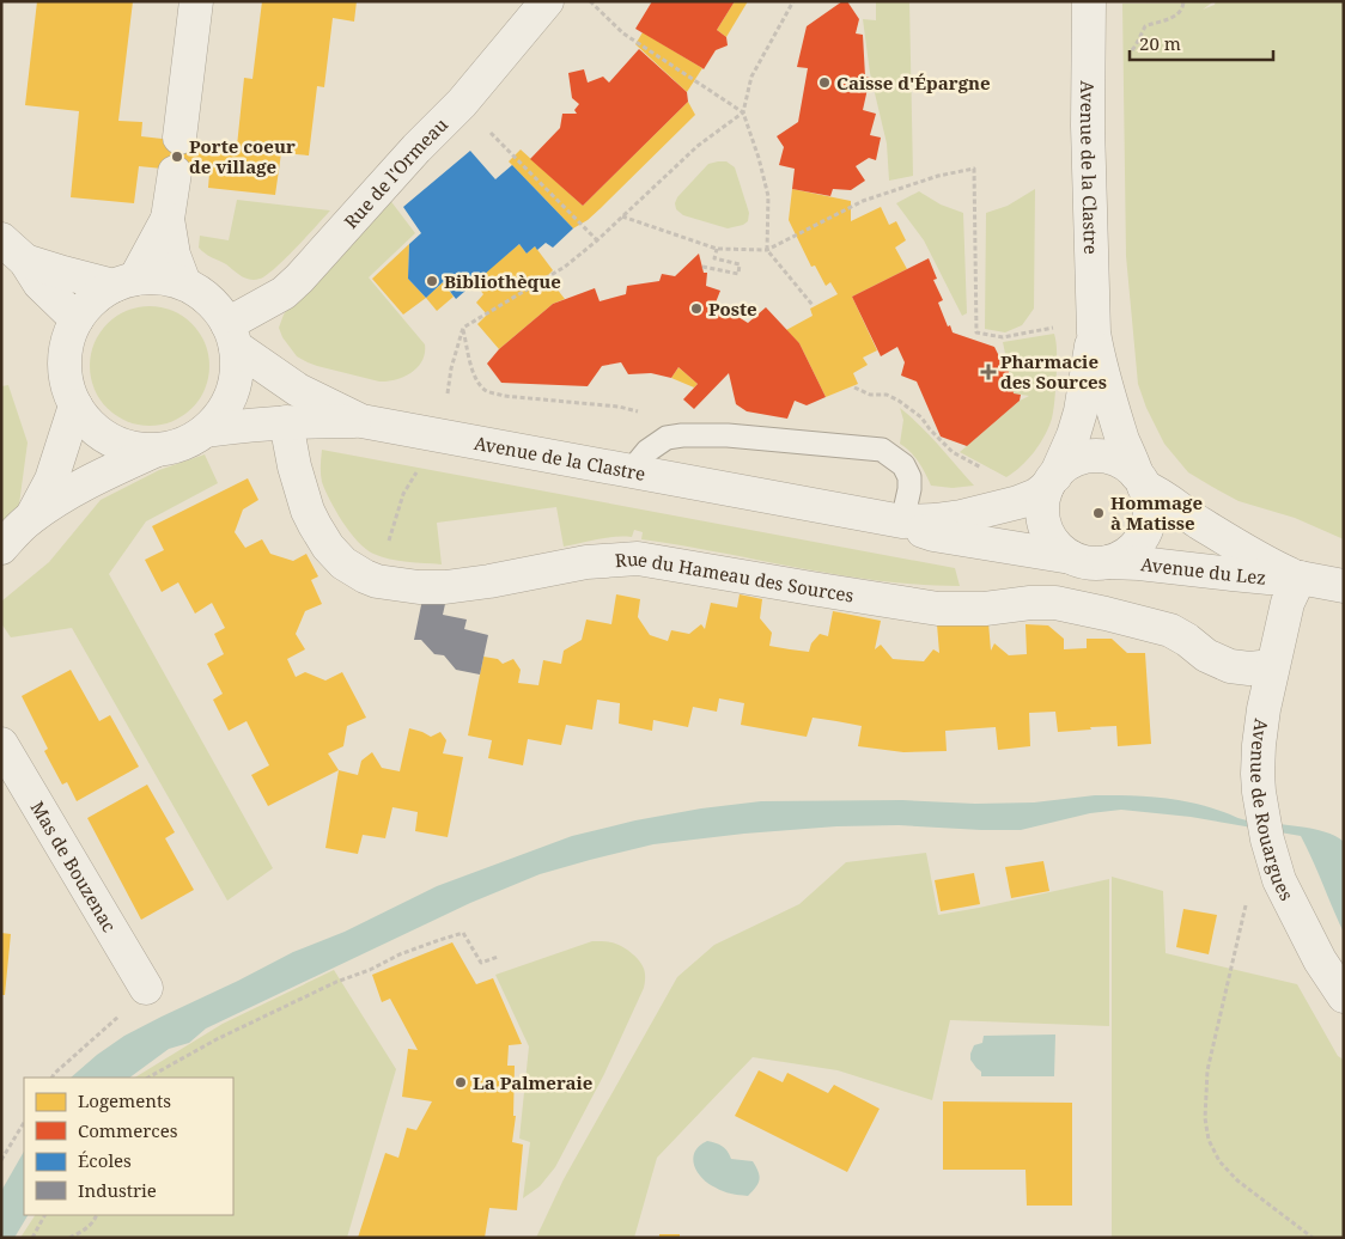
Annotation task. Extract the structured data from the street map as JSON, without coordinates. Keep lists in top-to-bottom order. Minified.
{"streets":{"street":["Avenue de la Clastre","Rue de l'Ormeau","Avenue du Lez","Rue du Hameau des Sources","Avenue de Rouargues","Mas de Bouzenac"]},"crossings":[["Avenue de la Clastre","Rue de l'Ormeau"],["Avenue de la Clastre","Avenue du Lez"],["Avenue du Lez","Avenue de Rouargues"],["Rue du Hameau des Sources","Avenue de Rouargues"]],"places":{"other":["Caisse d'Épargne","Porte coeur de village","Bibliothèque","Poste","Hommage à Matisse","La Palmeraie"],"health":["Pharmacie des Sources"]},"legend":["Logements","Commerces","Écoles","Industrie"],"scale_bar":"20 m"}
